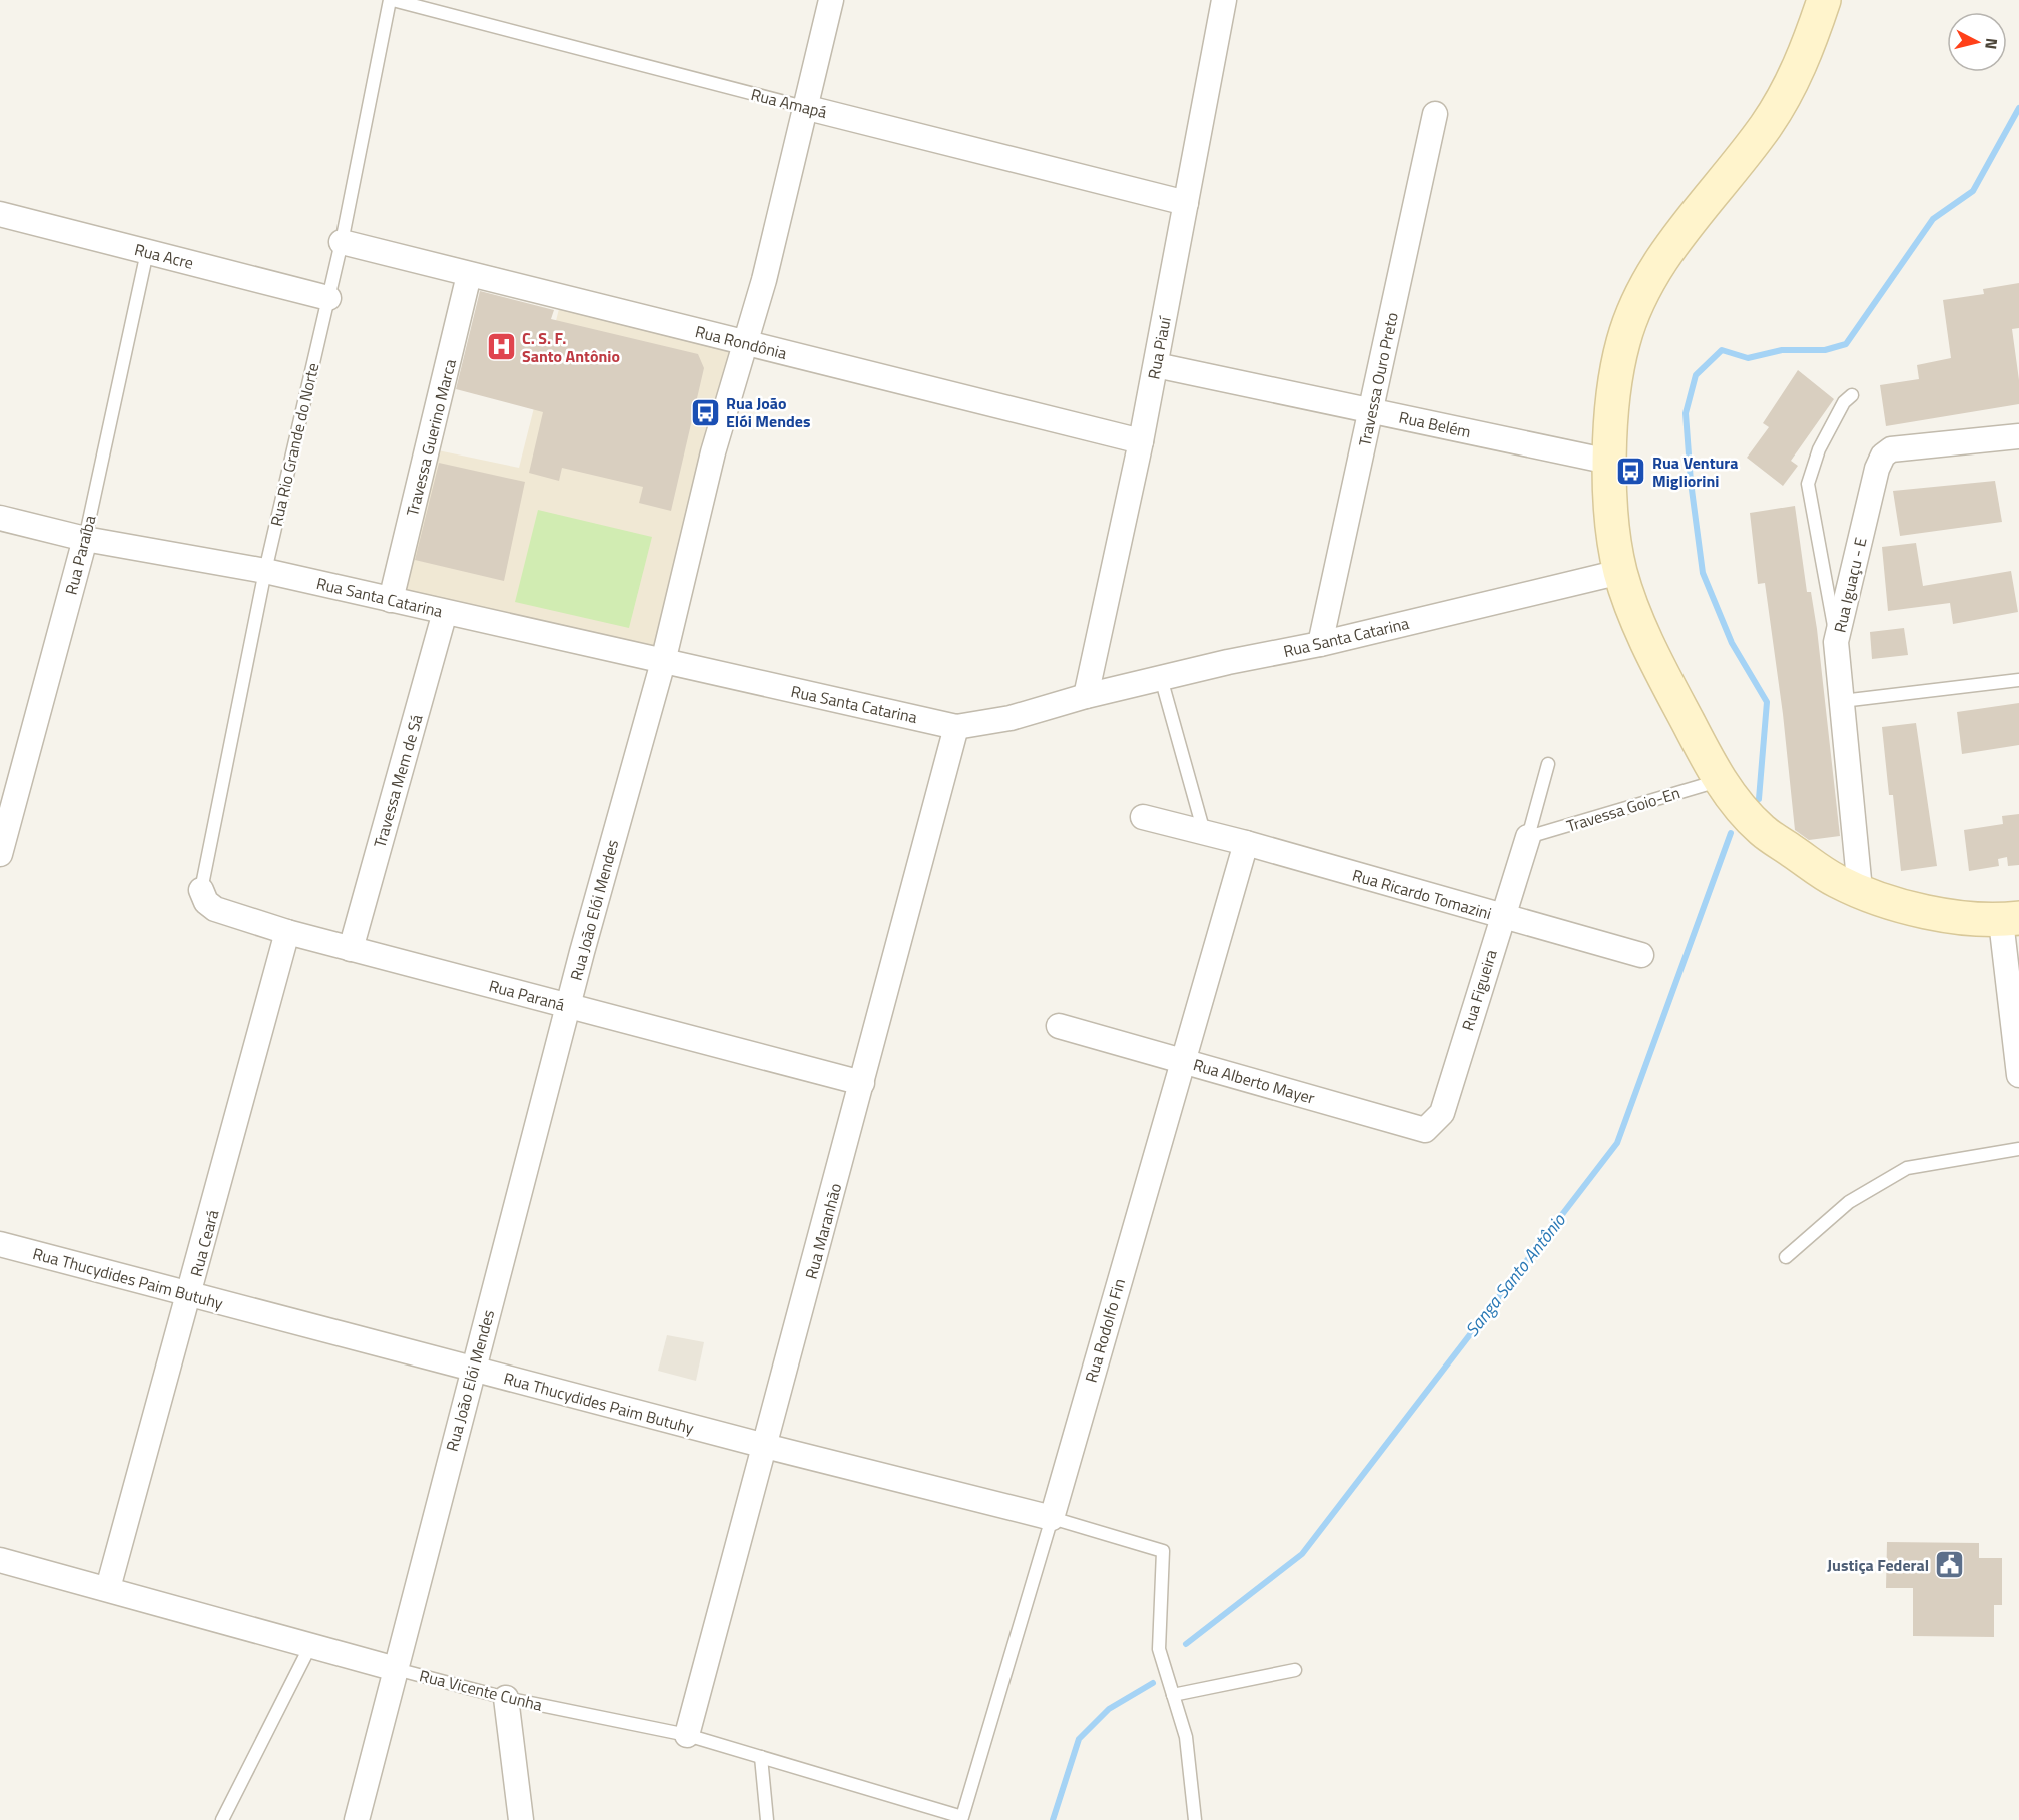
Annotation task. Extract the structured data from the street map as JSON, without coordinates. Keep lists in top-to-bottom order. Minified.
{"streets":{"street":["Rua Amapá","Rua Acre","Rua Rondônia","Rua Piauí","Travessa Ouro Preto","Rua Belém","Travessa Guerino Marca","Rua Paraíba","Rua Iguaçu - E","Rua Santa Catarina","Travessa Mem de Sá","Rua Ricardo Tomazini","Rua João Elói Mendes","Rua Figueira","Rua Paraná","Rua Alberto Mayer","Rua Maranhão","Rua Ceará","Rua Thucydides Paim Butuhy","Rua Rodolfo Fin","Rua Vicente Cunha"],"lane":["Rua Rio Grande do Norte","Travessa Goio-En"]},"crossings":[["Rua Amapá","Rua Piauí"],["Rua Amapá","Rua Rio Grande do Norte"],["Rua Amapá","Rua João Elói Mendes"],["Rua Acre","Rua Rio Grande do Norte"],["Rua Acre","Rua Paraíba"],["Rua Rondônia","Rua Piauí"],["Rua Rondônia","Travessa Guerino Marca"],["Rua Rondônia","Rua Rio Grande do Norte"],["Rua Rondônia","Rua João Elói Mendes"],["Rua Piauí","Rua Belém"],["Rua Piauí","Rua Santa Catarina"],["Travessa Ouro Preto","Rua Belém"],["Travessa Ouro Preto","Rua Santa Catarina"],["Travessa Guerino Marca","Rua Santa Catarina"],["Rua Rio Grande do Norte","Rua Santa Catarina"],["Rua Rio Grande do Norte","Rua Paraná"],["Rua Paraíba","Rua Santa Catarina"],["Rua Santa Catarina","Travessa Mem de Sá"],["Rua Santa Catarina","Rua João Elói Mendes"],["Rua Santa Catarina","Rua Maranhão"],["Travessa Mem de Sá","Rua Paraná"],["Travessa Goio-En","Rua Figueira"],["Rua Ricardo Tomazini","Rua Figueira"],["Rua Ricardo Tomazini","Rua Rodolfo Fin"],["Rua João Elói Mendes","Rua Paraná"],["Rua João Elói Mendes","Rua Thucydides Paim Butuhy"],["Rua João Elói Mendes","Rua Vicente Cunha"],["Rua Figueira","Rua Alberto Mayer"],["Rua Paraná","Rua Maranhão"],["Rua Paraná","Rua Ceará"],["Rua Alberto Mayer","Rua Rodolfo Fin"],["Rua Maranhão","Rua Thucydides Paim Butuhy"],["Rua Maranhão","Rua Vicente Cunha"],["Rua Ceará","Rua Thucydides Paim Butuhy"],["Rua Ceará","Rua Vicente Cunha"],["Rua Thucydides Paim Butuhy","Rua Rodolfo Fin"],["Rua Rodolfo Fin","Rua Vicente Cunha"]],"water":["Sanga Santo Antônio"],"places":{"hospital":["C. S. F. Santo Antônio"],"bus stop":["Rua João Elói Mendes","Rua Ventura Migliorini"],"public building":["Justiça Federal"]},"north":"right"}
